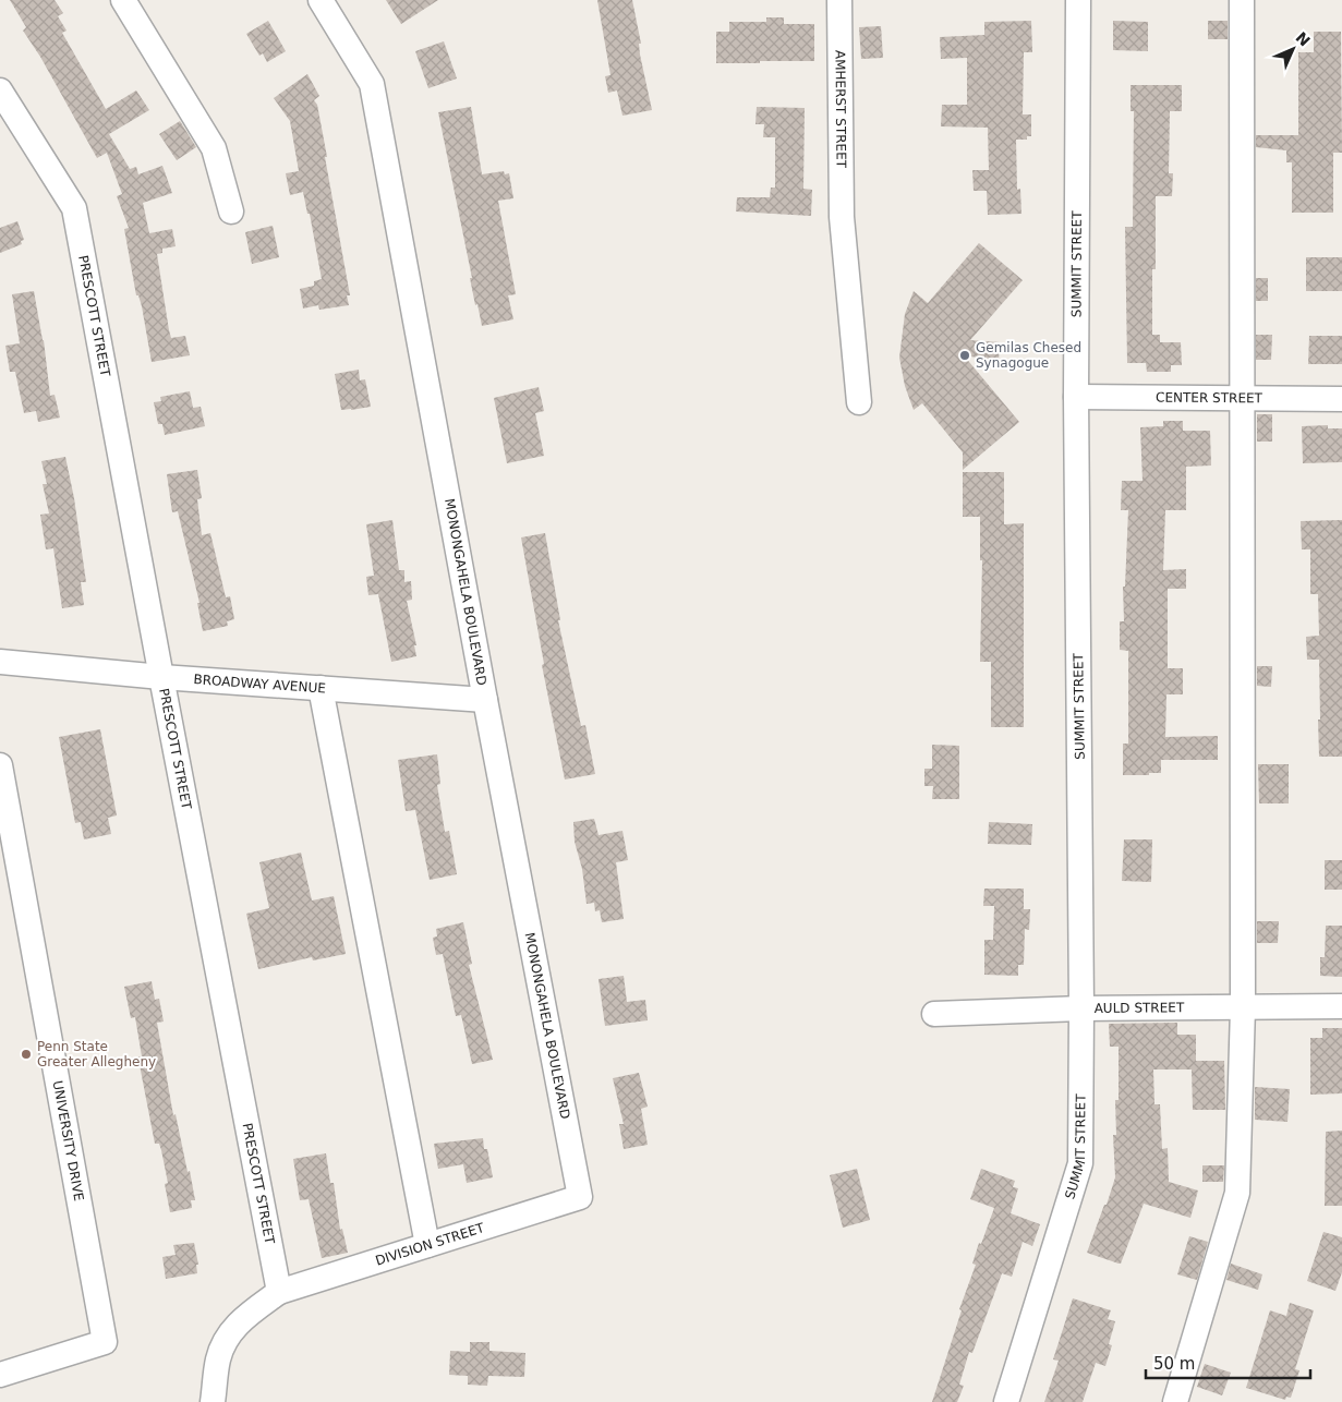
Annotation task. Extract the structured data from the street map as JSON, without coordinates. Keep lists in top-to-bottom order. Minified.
{"streets":{"street":["AMHERST STREET","SUMMIT STREET","PRESCOTT STREET","CENTER STREET","MONONGAHELA BOULEVARD","BROADWAY AVENUE","AULD STREET","UNIVERSITY DRIVE","DIVISION STREET"]},"crossings":[["SUMMIT STREET","CENTER STREET"],["SUMMIT STREET","AULD STREET"],["PRESCOTT STREET","BROADWAY AVENUE"],["PRESCOTT STREET","DIVISION STREET"],["MONONGAHELA BOULEVARD","BROADWAY AVENUE"],["MONONGAHELA BOULEVARD","DIVISION STREET"]],"places":["Gemilas Chesed Synagogue","Penn State Greater Allegheny"],"scale_bar":"50 m","north":"top right"}
